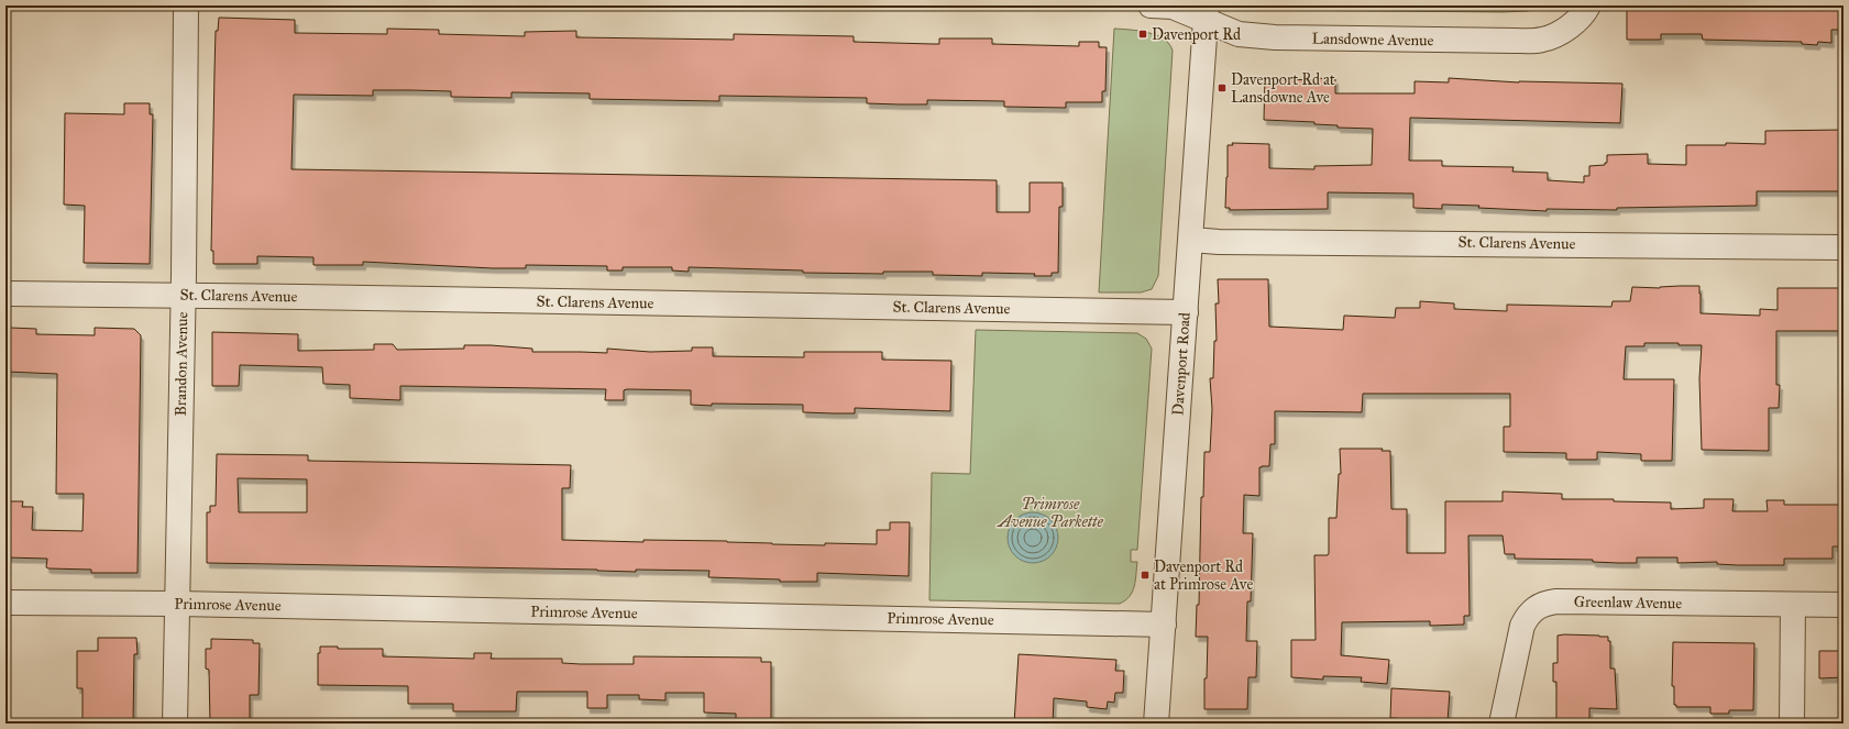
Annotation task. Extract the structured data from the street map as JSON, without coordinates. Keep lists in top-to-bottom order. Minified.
{"streets":{"street":["Lansdowne Avenue","St. Clarens Avenue","Brandon Avenue","Davenport Road","Greenlaw Avenue","Primrose Avenue"]},"crossings":[["Lansdowne Avenue","Davenport Road"],["St. Clarens Avenue","Brandon Avenue"],["St. Clarens Avenue","Davenport Road"],["Brandon Avenue","Primrose Avenue"],["Davenport Road","Primrose Avenue"]],"parks":["Primrose Avenue Parkette"],"places":{"transit":["Davenport Rd","Davenport Rd at Lansdowne Ave","Davenport Rd at Primrose Ave"]}}
